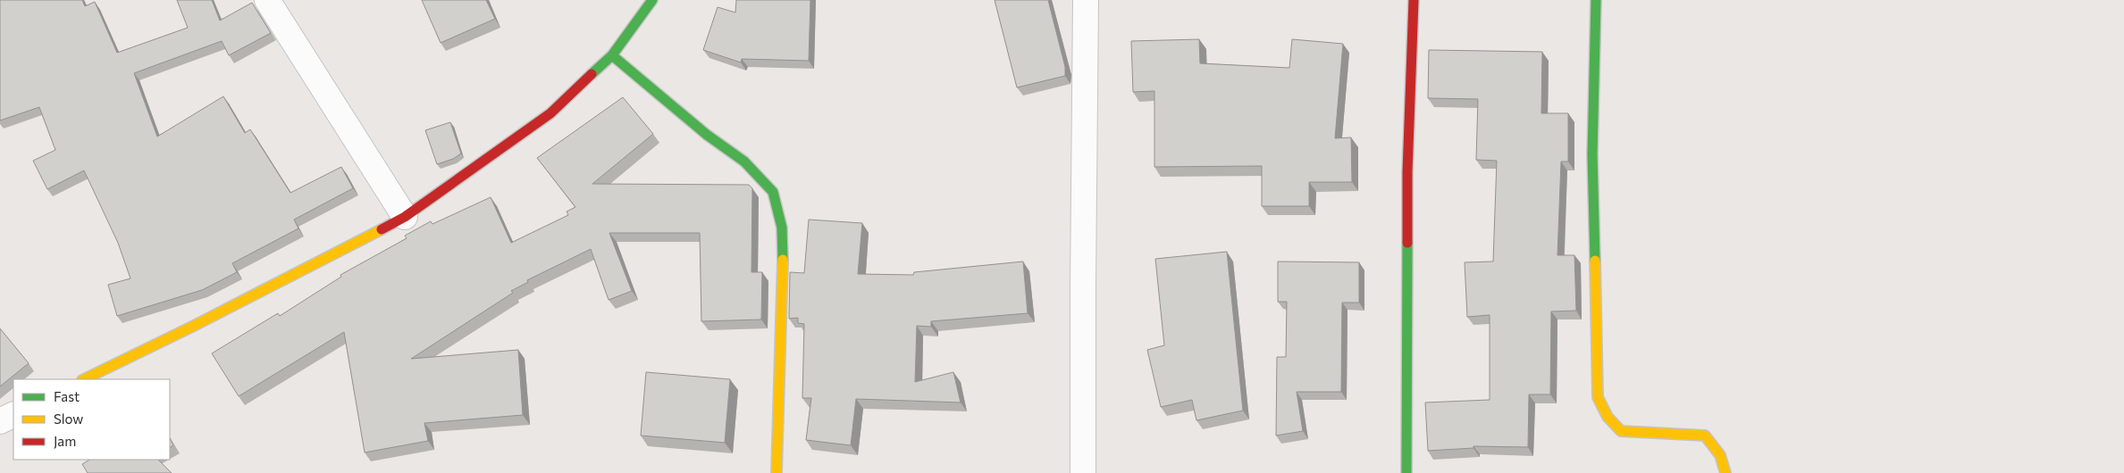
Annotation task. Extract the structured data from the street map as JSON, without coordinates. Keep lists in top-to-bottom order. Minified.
{"legend":["Fast","Slow","Jam"]}
